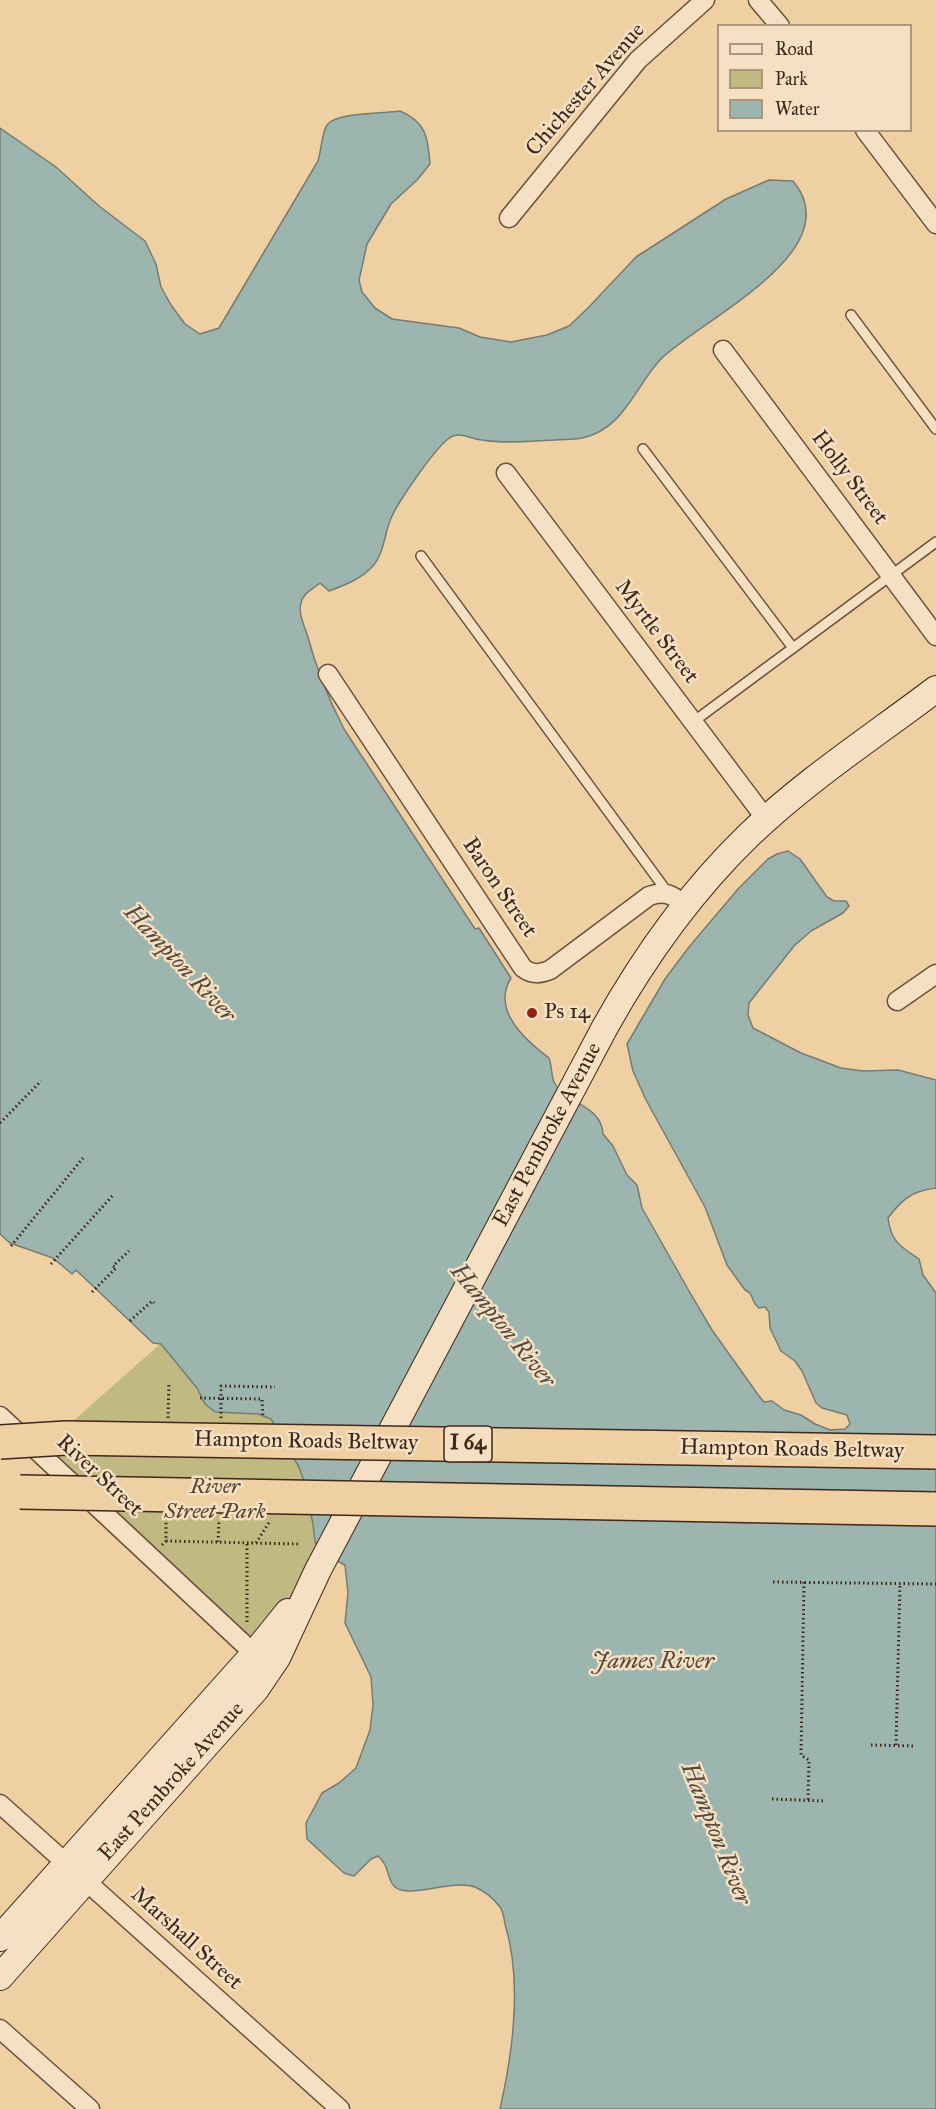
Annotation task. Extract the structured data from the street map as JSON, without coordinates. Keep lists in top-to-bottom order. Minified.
{"streets":{"highway":["Hampton Roads Beltway","I 64"],"main road":["East Pembroke Avenue"],"street":["Chichester Avenue","Holly Street","Myrtle Street","Baron Street","River Street","Marshall Street"]},"crossings":[["Myrtle Street","East Pembroke Avenue"],["Baron Street","East Pembroke Avenue"],["East Pembroke Avenue","River Street"],["East Pembroke Avenue","Marshall Street"]],"water":["Hampton River","James River"],"parks":["River Street Park"],"places":["Ps 14"],"legend":["Road","Park","Water"]}
